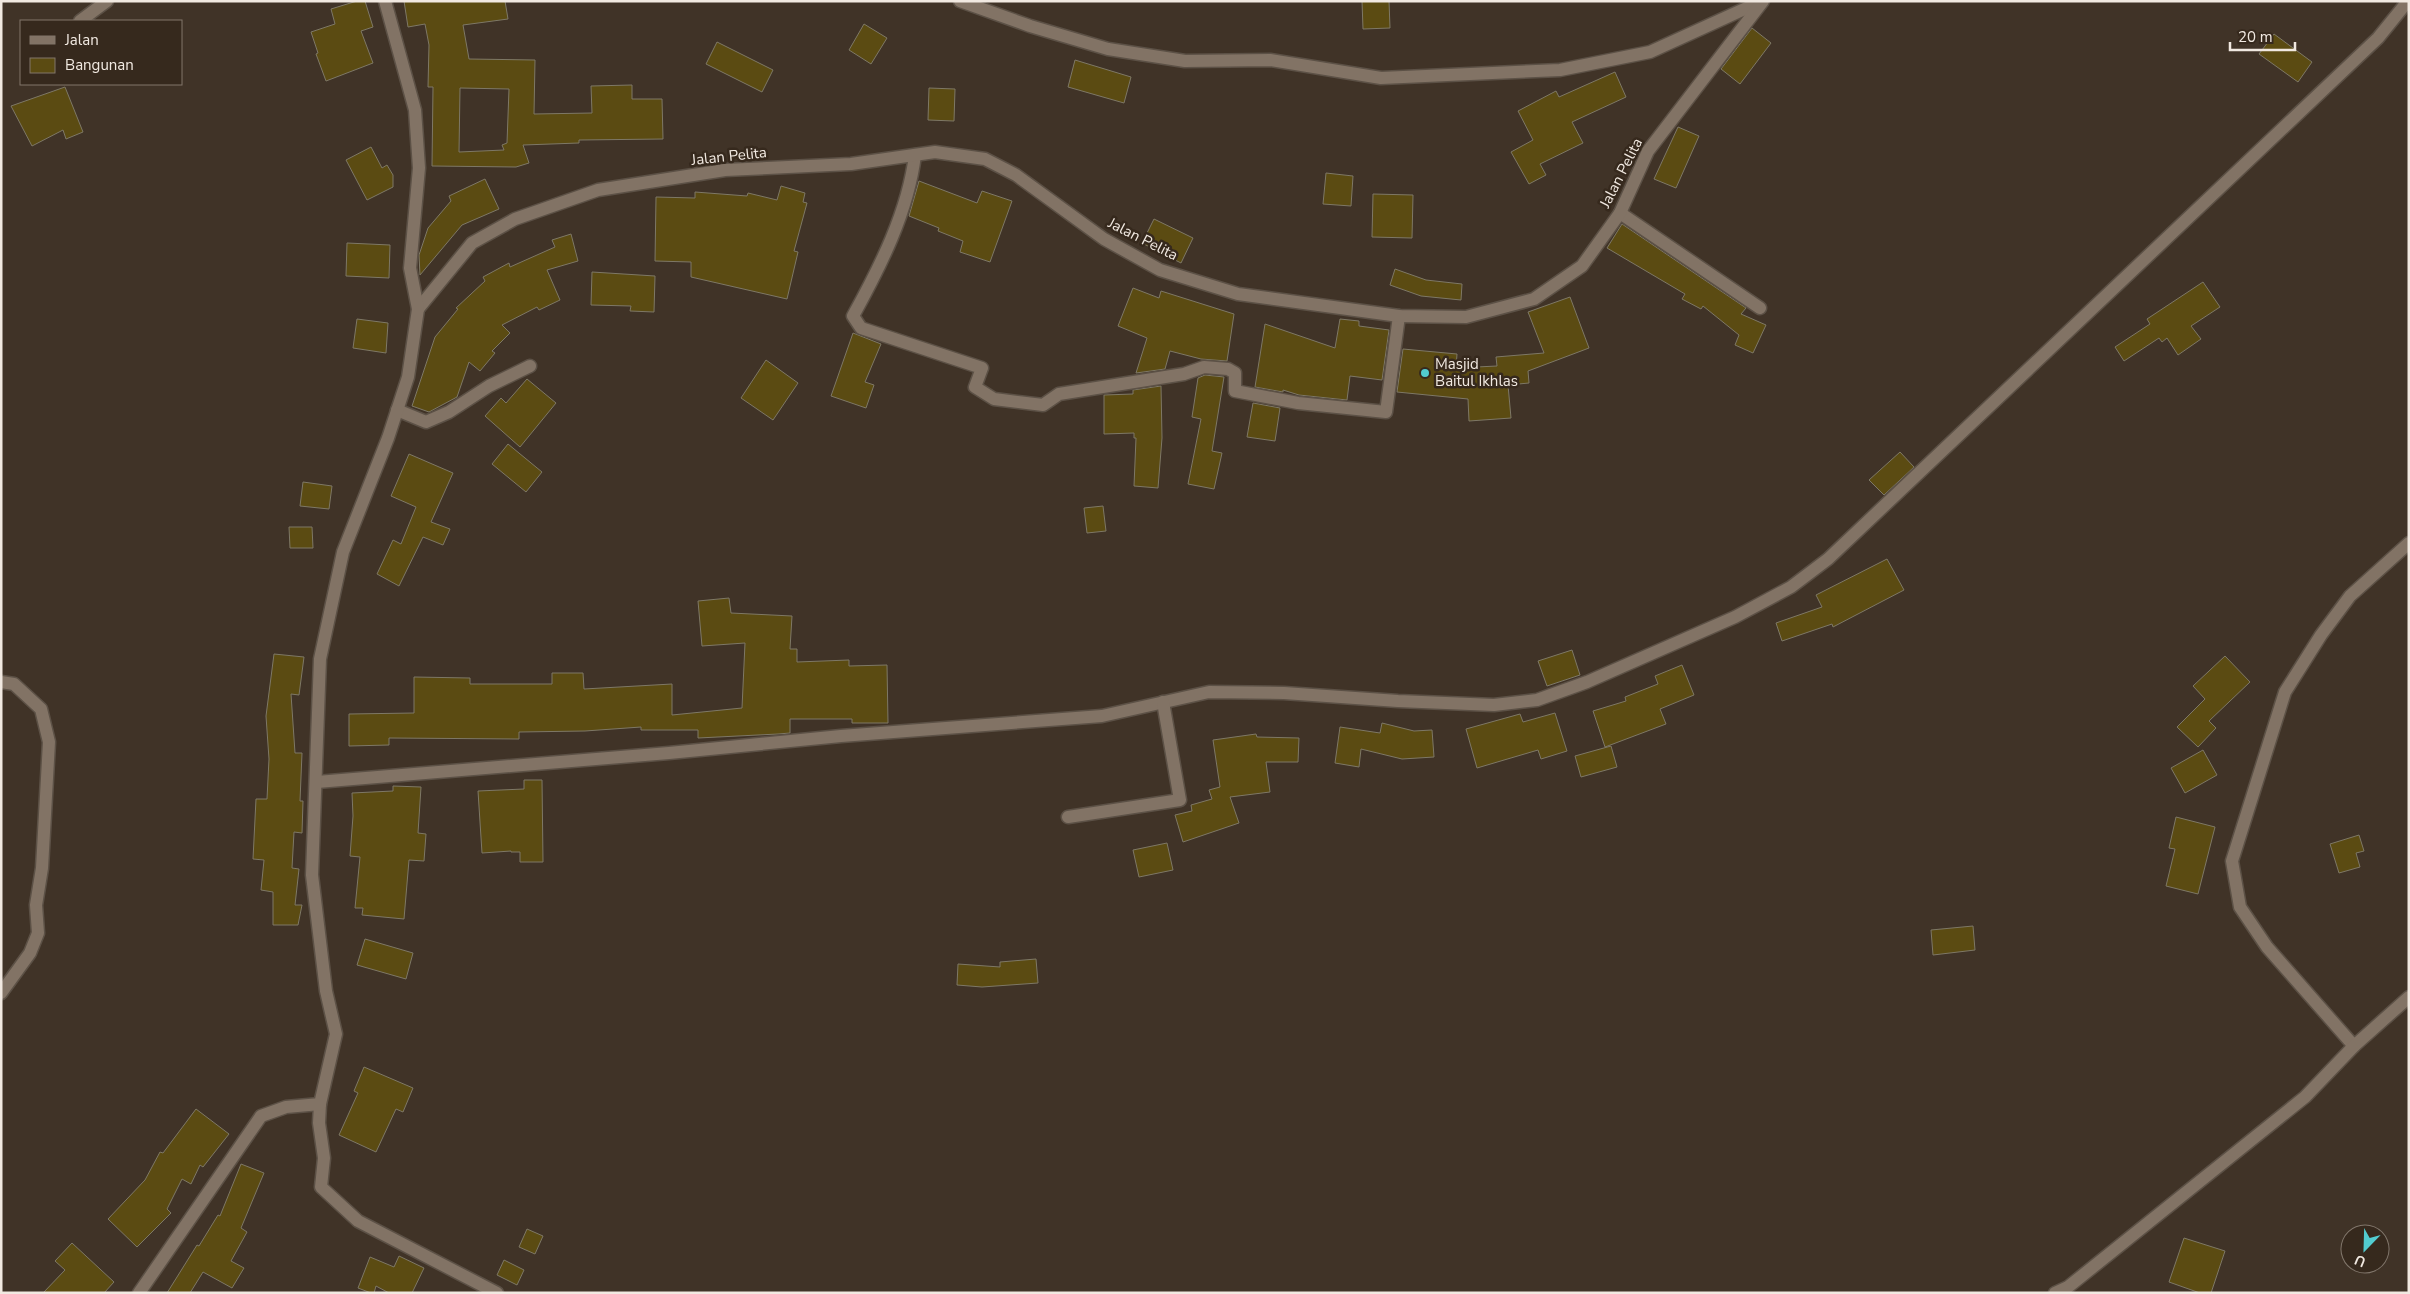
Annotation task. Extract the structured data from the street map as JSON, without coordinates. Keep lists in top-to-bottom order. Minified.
{"streets":{"street":["Jalan Pelita"]},"places":["Masjid Baitul Ikhlas"],"legend":["Jalan","Bangunan"],"scale_bar":"20 m","north":"bottom left"}
